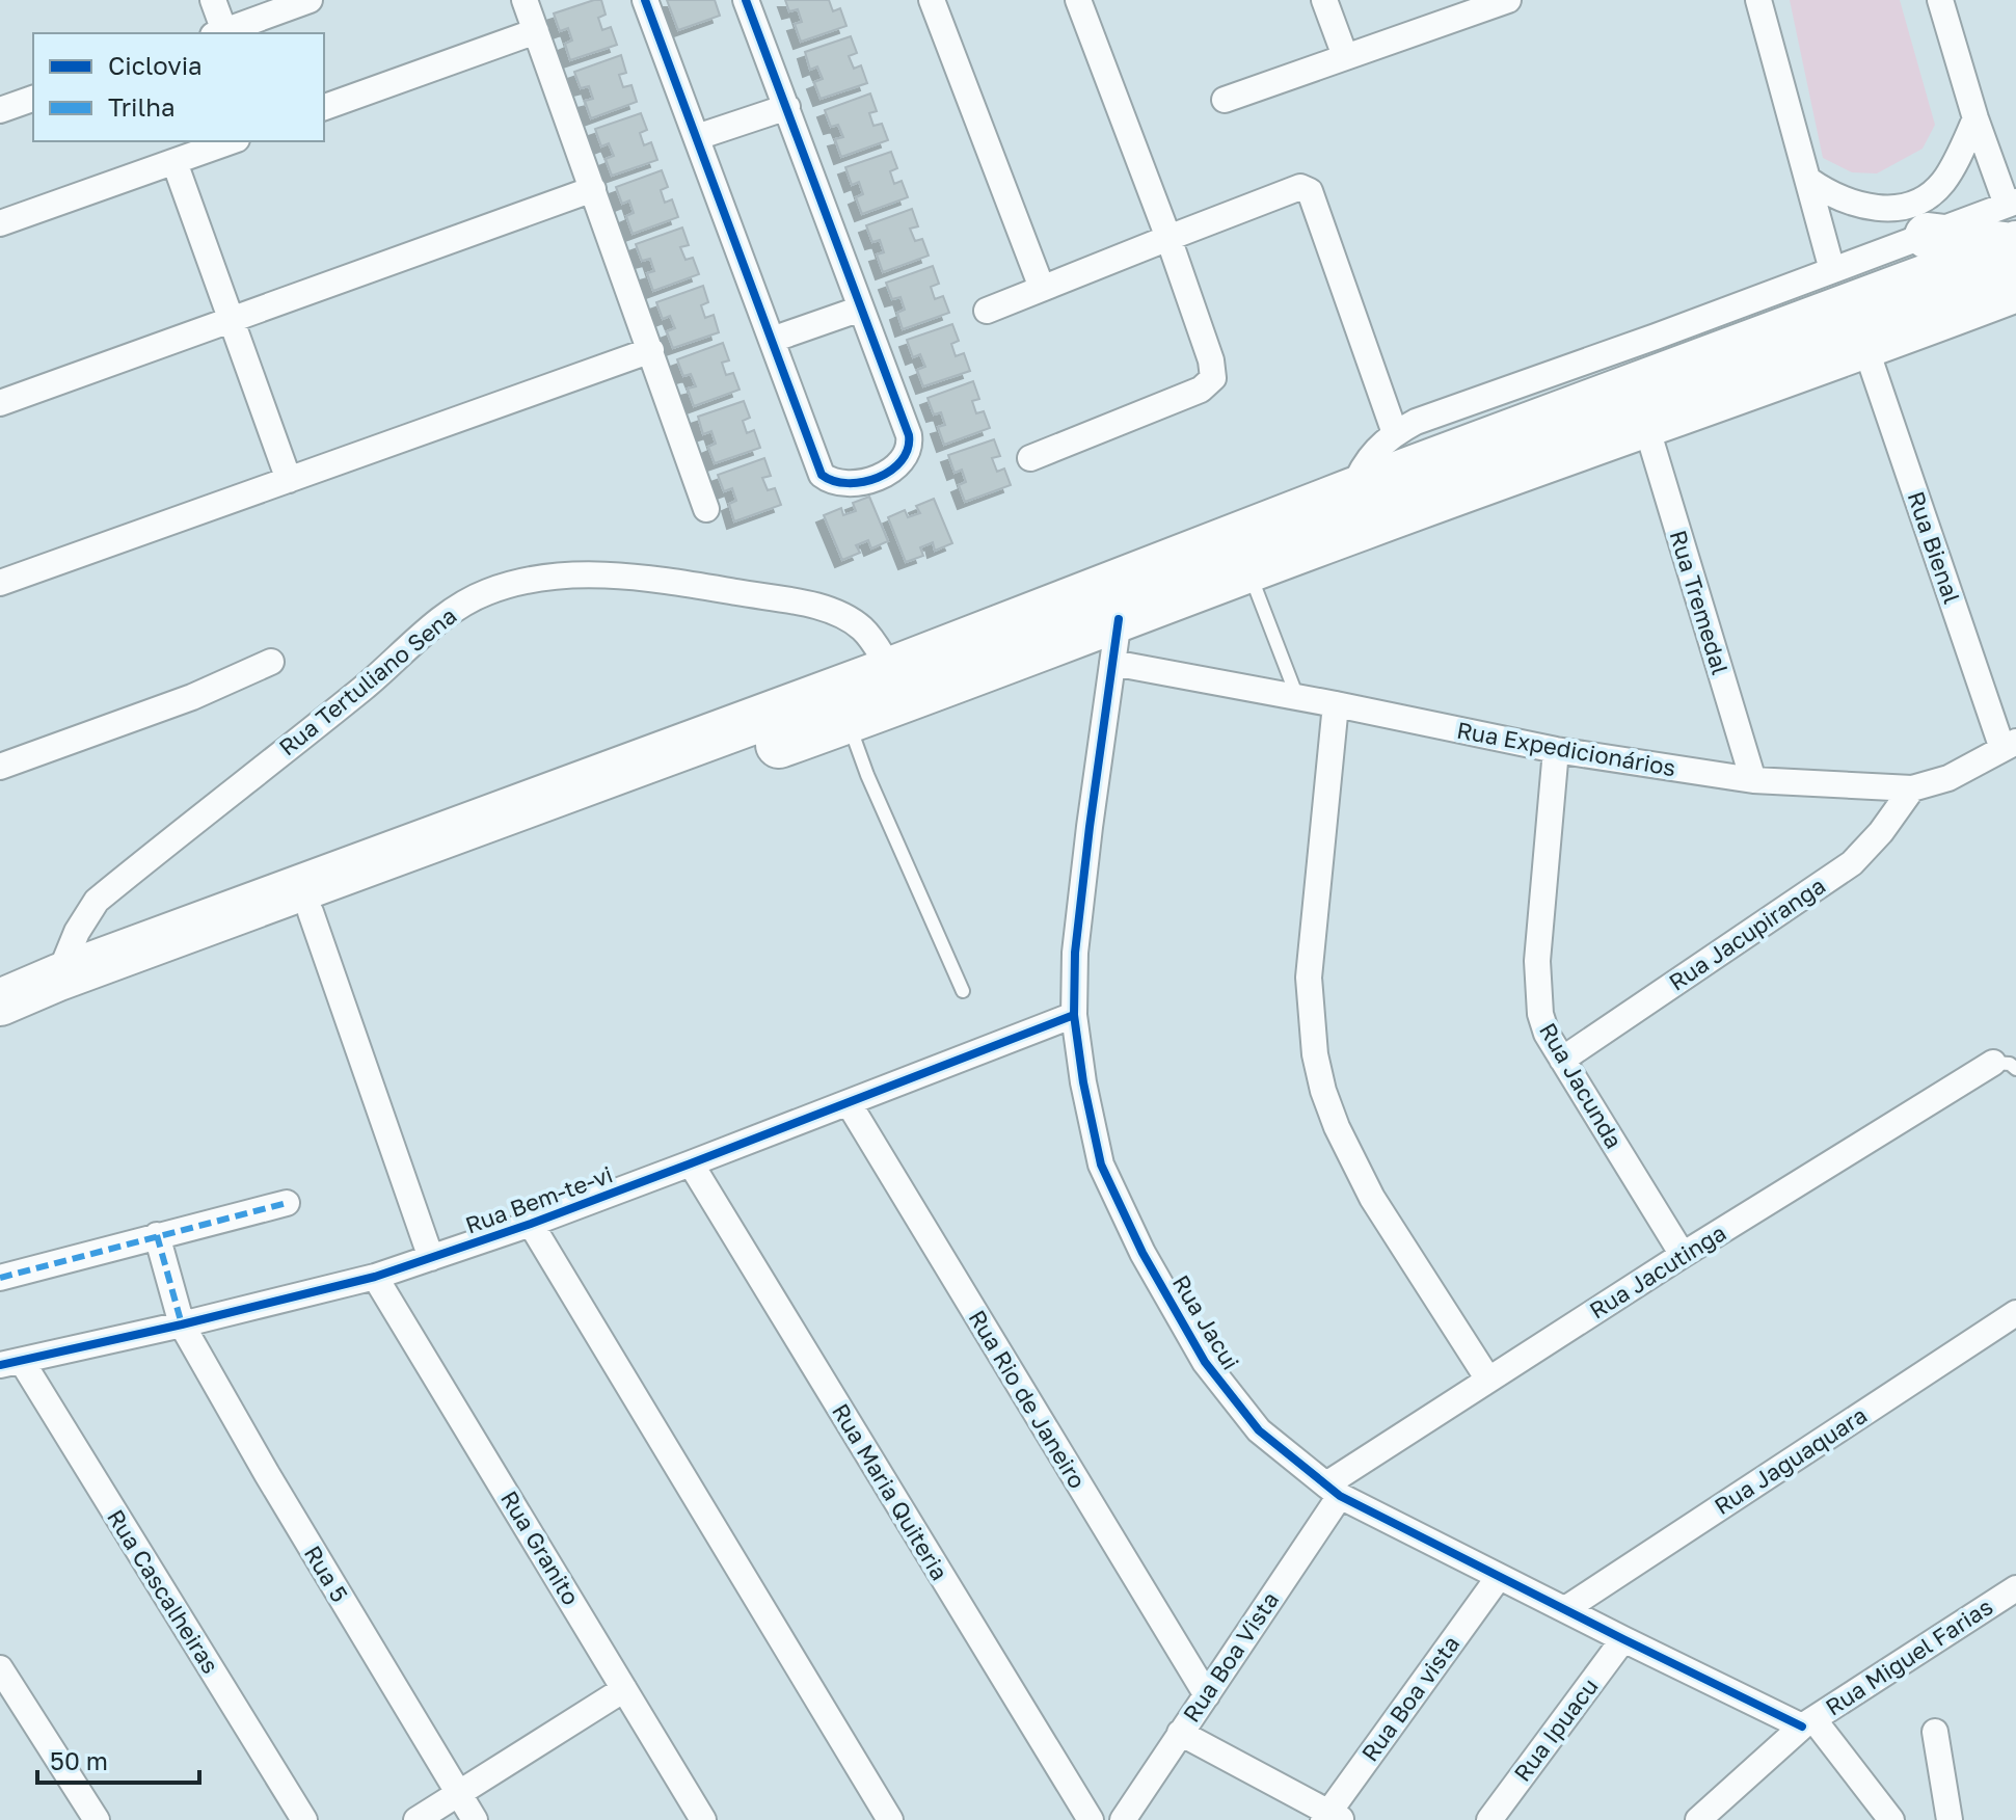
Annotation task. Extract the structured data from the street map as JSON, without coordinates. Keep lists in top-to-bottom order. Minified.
{"streets":{"street":["Rua Bienal","Rua Tremedal","Rua Tertuliano Sena","Rua Expedicionários","Rua Jacupiranga","Rua Jacunda","Rua Bem-te-vi","Rua Jacutinga","Rua Jacui","Rua Rio de Janeiro","Rua Jaguaquara","Rua Maria Quiteria","Rua Granito","Rua 5","Rua Cascalheiras","Rua Boa Vista","Rua Miguel Farias","Rua Boa vista","Rua Ipuacu"]},"crossings":[["Rua Bienal","Rua Expedicionários"],["Rua Tremedal","Rua Expedicionários"],["Rua Expedicionários","Rua Jacupiranga"],["Rua Expedicionários","Rua Jacunda"],["Rua Expedicionários","Rua Jacui"],["Rua Jacupiranga","Rua Jacunda"],["Rua Jacunda","Rua Jacutinga"],["Rua Bem-te-vi","Rua Jacui"],["Rua Bem-te-vi","Rua Rio de Janeiro"],["Rua Bem-te-vi","Rua Maria Quiteria"],["Rua Bem-te-vi","Rua Granito"],["Rua Bem-te-vi","Rua 5"],["Rua Bem-te-vi","Rua Cascalheiras"],["Rua Jacutinga","Rua Jacui"],["Rua Jacutinga","Rua Boa Vista"],["Rua Jacui","Rua Jaguaquara"],["Rua Jacui","Rua Boa Vista"],["Rua Jacui","Rua Miguel Farias"],["Rua Jacui","Rua Boa vista"],["Rua Jacui","Rua Ipuacu"],["Rua Rio de Janeiro","Rua Boa Vista"]],"legend":["Ciclovia","Trilha"],"scale_bar":"50 m"}
